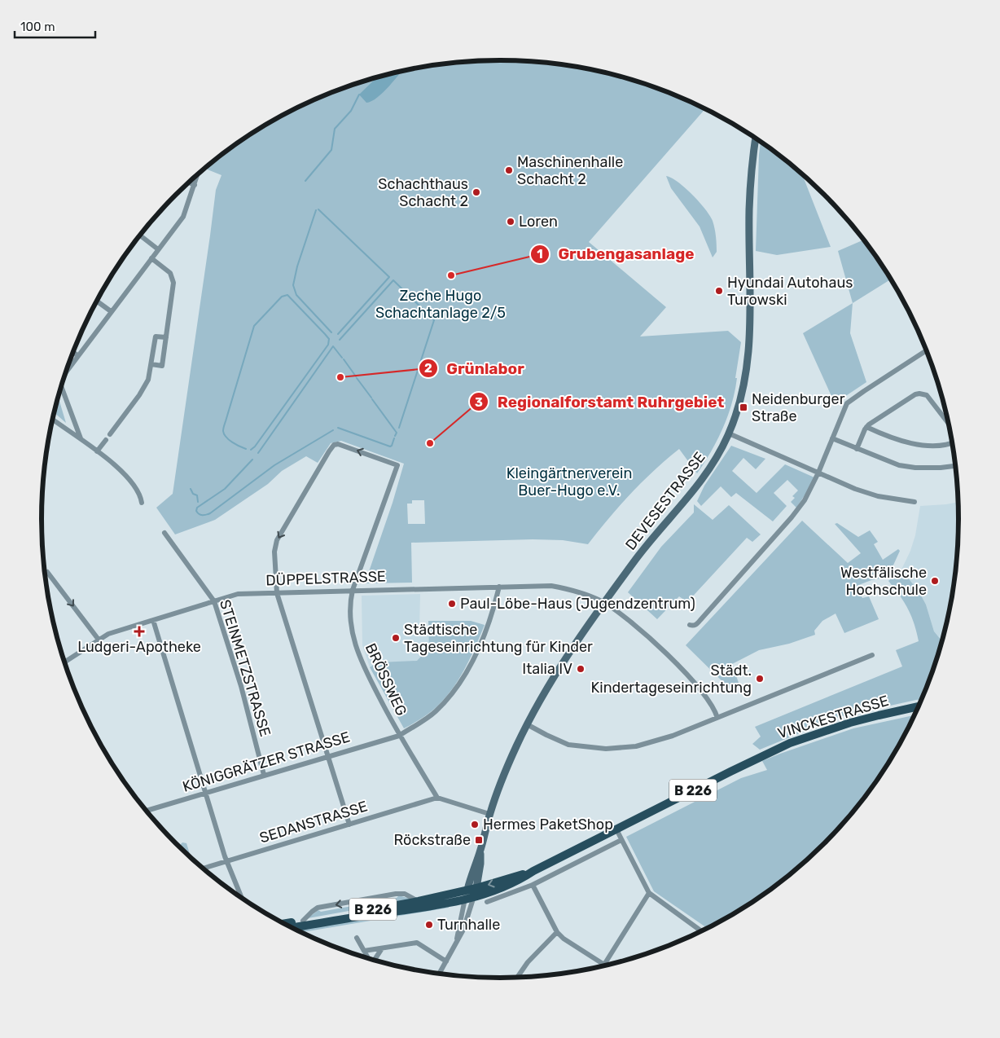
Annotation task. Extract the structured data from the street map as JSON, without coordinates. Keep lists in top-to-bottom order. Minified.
{"streets":{"main road":["VINCKESTRASSE","B 226"],"street":["DEVESESTRASSE","DÜPPELSTRASSE","STEINMETZSTRASSE","BRÖSSWEG","KÖNIGGRÄTZER STRASSE","SEDANSTRASSE"]},"crossings":[["DEVESESTRASSE","DÜPPELSTRASSE"],["DEVESESTRASSE","VINCKESTRASSE"],["DÜPPELSTRASSE","STEINMETZSTRASSE"],["DÜPPELSTRASSE","BRÖSSWEG"],["DÜPPELSTRASSE","KÖNIGGRÄTZER STRASSE"],["STEINMETZSTRASSE","KÖNIGGRÄTZER STRASSE"],["BRÖSSWEG","KÖNIGGRÄTZER STRASSE"],["BRÖSSWEG","SEDANSTRASSE"]],"parks":["Zeche Hugo Schachtanlage 2/5","Kleingärtnerverein Buer-Hugo e.V."],"places":{"other":["Maschinenhalle Schacht 2","Schachthaus Schacht 2","Loren","Grubengasanlage","Hyundai Autohaus Turowski","Grünlabor","Regionalforstamt Ruhrgebiet","Westfälische Hochschule","Paul-Löbe-Haus (Jugendzentrum)","Städtische Tageseinrichtung für Kinder","Italia IV","Städt. Kindertageseinrichtung","Hermes PaketShop","Turnhalle"],"transit":["Neidenburger Straße","Röckstraße"],"health":["Ludgeri-Apotheke"]},"scale_bar":"100 m"}
